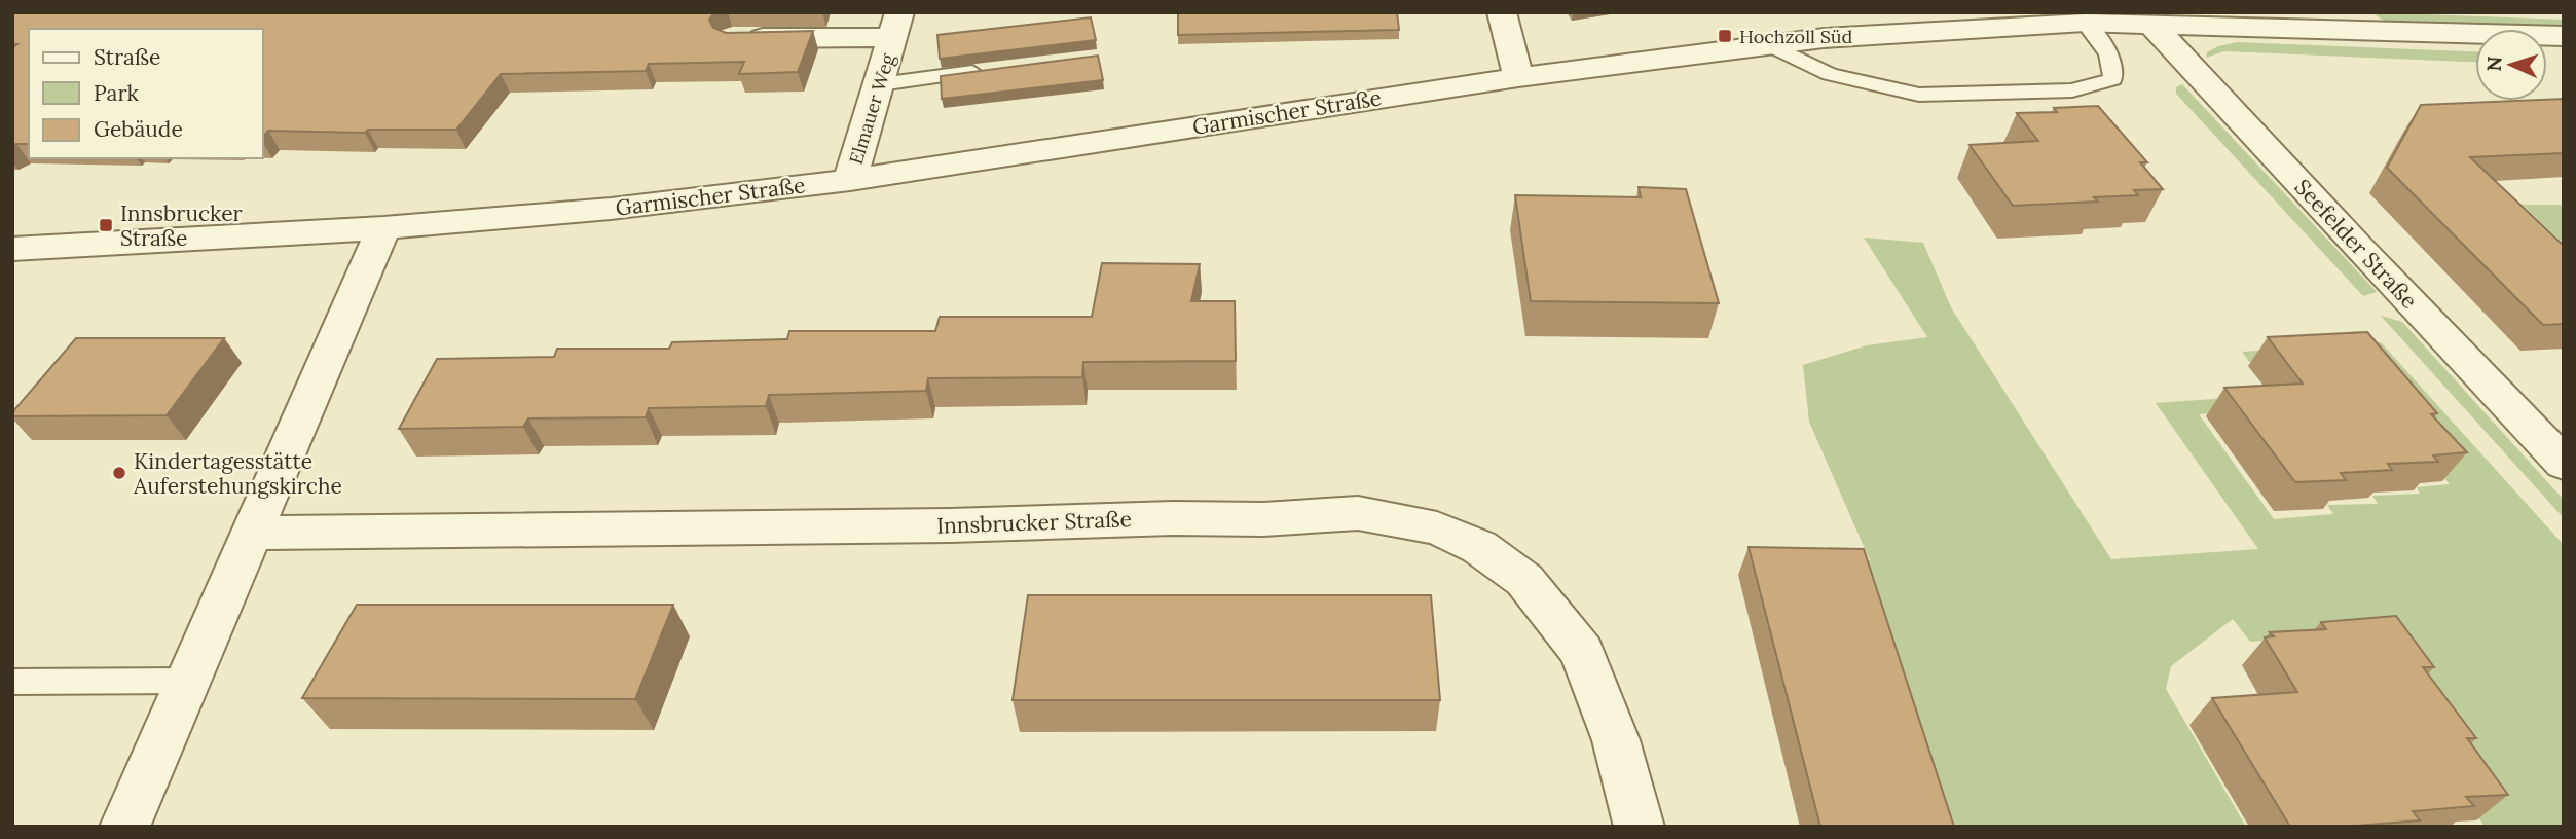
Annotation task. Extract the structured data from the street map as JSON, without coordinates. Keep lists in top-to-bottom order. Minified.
{"streets":{"street":["Elmauer Weg","Garmischer Straße","Seefelder Straße","Innsbrucker Straße"]},"crossings":[["Elmauer Weg","Garmischer Straße"],["Garmischer Straße","Seefelder Straße"]],"places":{"transit":["Hochzoll Süd","Innsbrucker Straße"],"other":["Kindertagesstätte Auferstehungskirche"]},"legend":["Straße","Park","Gebäude"],"north":"left"}
